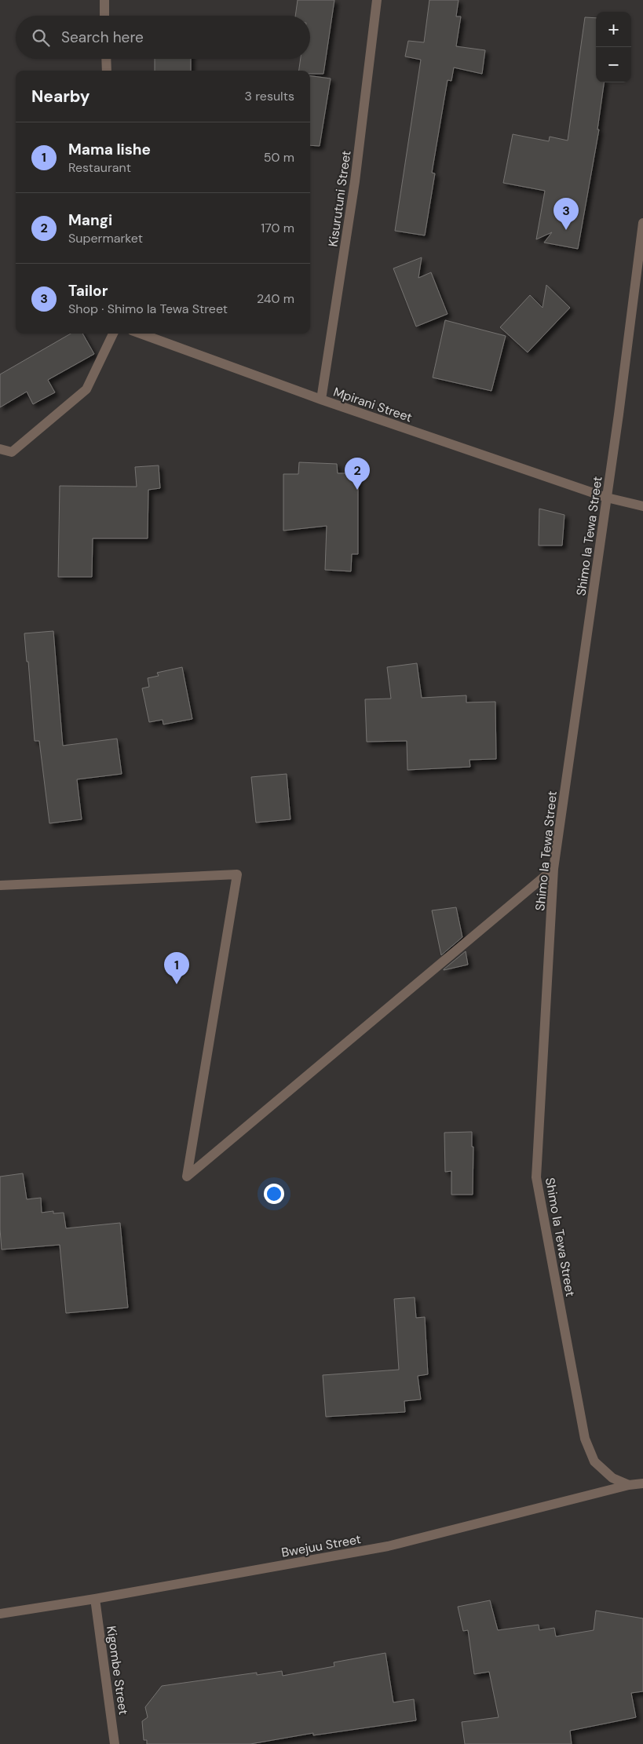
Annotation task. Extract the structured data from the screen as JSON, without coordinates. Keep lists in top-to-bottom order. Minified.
{"streets":{"street":["Kisurutuni Street","Mpirani Street","Shimo la Tewa Street","Bwejuu Street","Kigombe Street"]},"crossings":[["Kisurutuni Street","Mpirani Street"],["Mpirani Street","Shimo la Tewa Street"],["Shimo la Tewa Street","Bwejuu Street"],["Bwejuu Street","Kigombe Street"]],"page":{"map_buttons":["+","−"],"search":"Search here","heading":["Nearby","3 results"],"list":[{"mark":"1","name":"Mama lishe","note":"Restaurant","value":"50 m"},{"mark":"2","name":"Mangi","note":"Supermarket","value":"170 m"},{"mark":"3","name":"Tailor","note":"Shop · Shimo la Tewa Street","value":"240 m"}],"pins":["3","2","1"]}}
